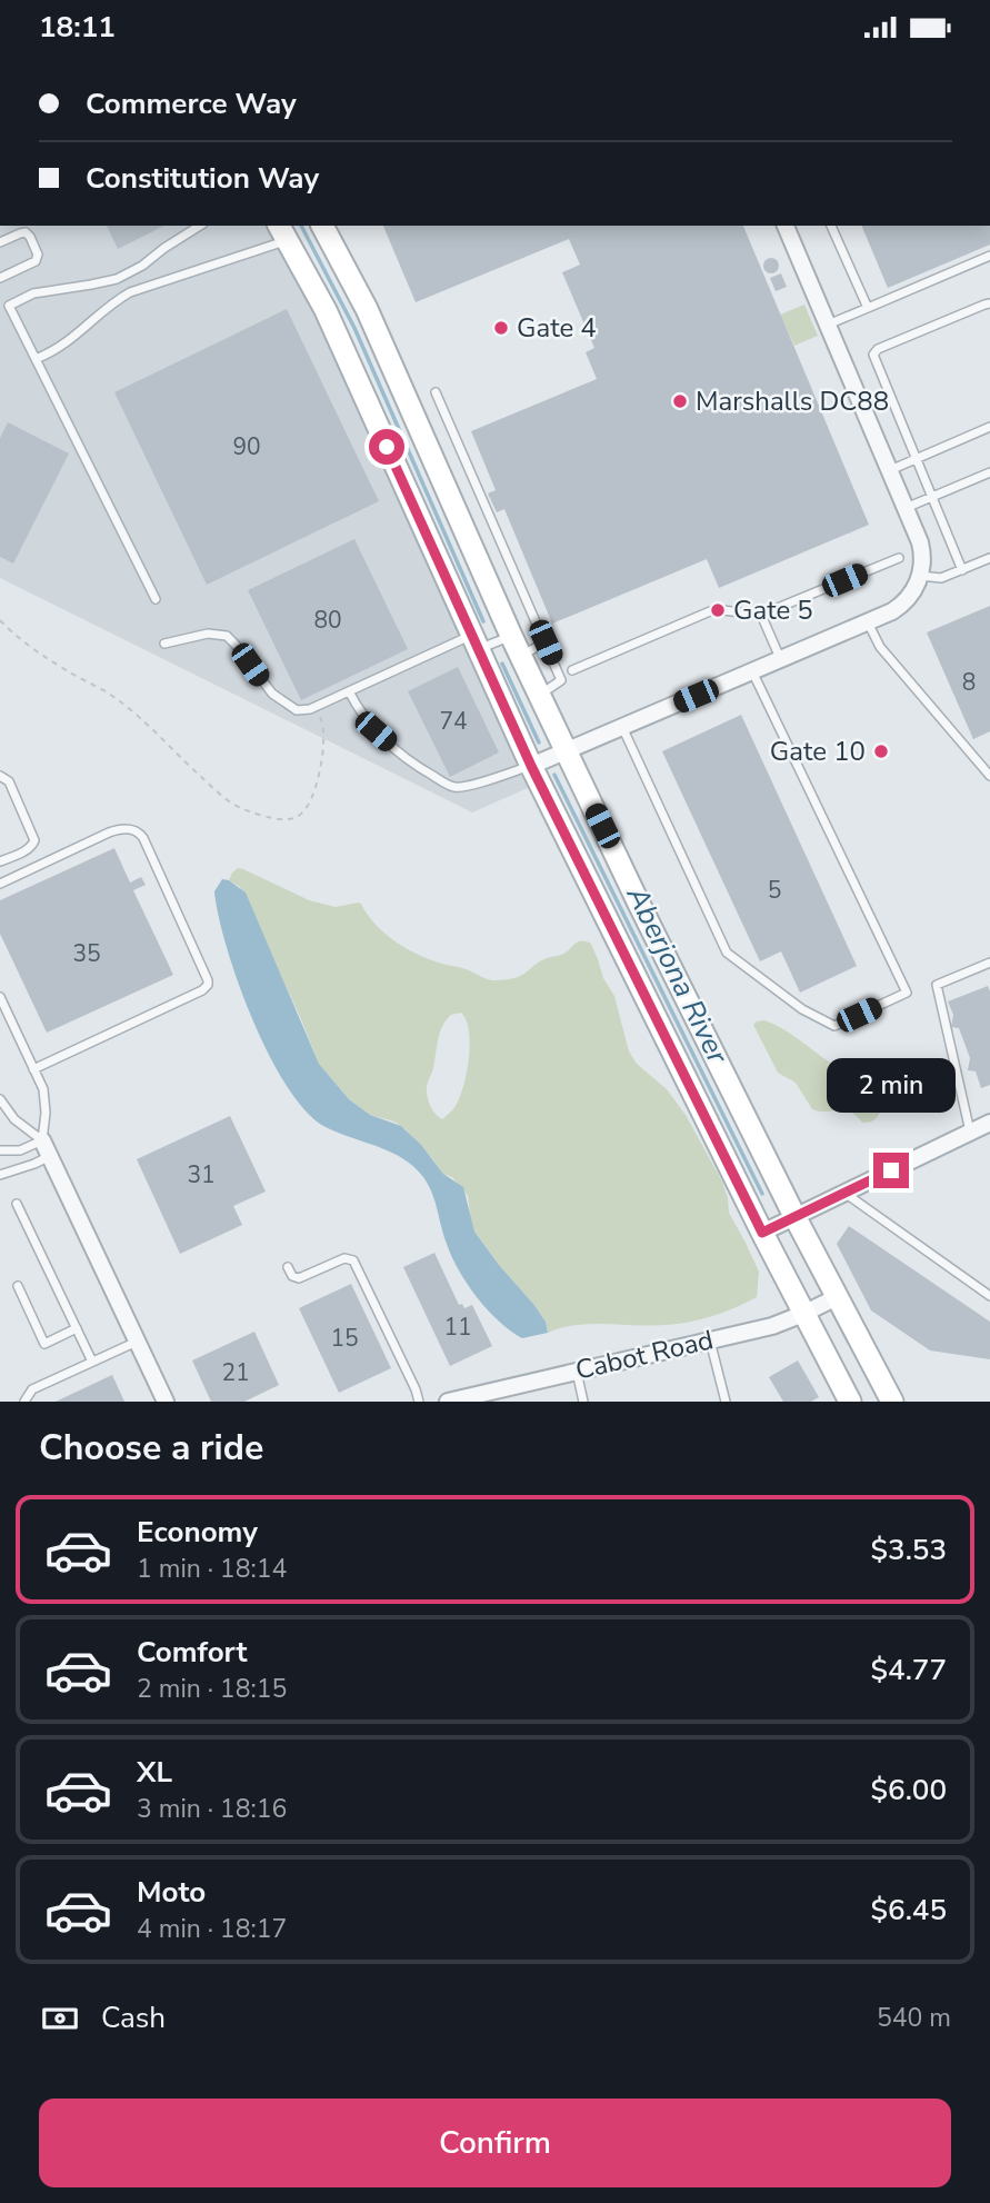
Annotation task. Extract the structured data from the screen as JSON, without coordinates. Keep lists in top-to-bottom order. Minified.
{"streets":{"street":["Cabot Road"]},"water":["Aberjona River"],"places":["Gate 4","Marshalls DC88","Gate 5","Gate 10"],"house_numbers":["90","80","8","74","5","35","31","11","15","21"],"page":{"status":"18:11","banner":["Commerce Way","Constitution Way"],"bubble":"2 min","heading":"Choose a ride","list":[{"name":"Economy","note":"1 min · 18:14","value":"$3.53"},{"name":"Comfort","note":"2 min · 18:15","value":"$4.77"},{"name":"XL","note":"3 min · 18:16","value":"$6.00"},{"name":"Moto","note":"4 min · 18:17","value":"$6.45"}],"pay":["Cash","540 m"],"buttons":"Confirm"}}
